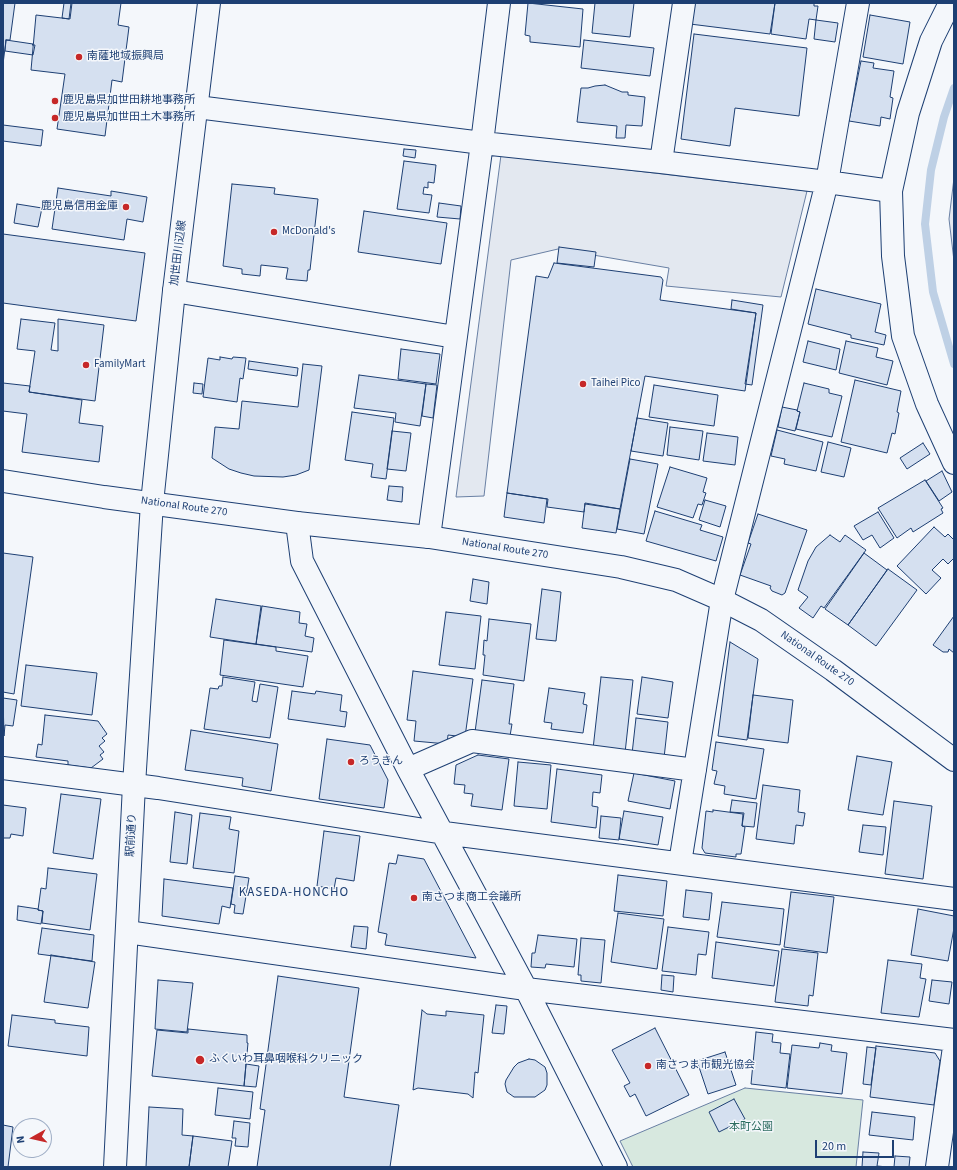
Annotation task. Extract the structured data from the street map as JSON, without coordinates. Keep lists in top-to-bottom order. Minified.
{"streets":{"main road":["加世田川辺線","National Route 270","駅前通り"]},"crossings":[["加世田川辺線","National Route 270"],["加世田川辺線","駅前通り"],["National Route 270","駅前通り"]],"districts":["KASEDA-HONCHO"],"parks":["本町公園"],"places":["南薩地域振興局","鹿児島県加世田耕地事務所","鹿児島県加世田土木事務所","鹿児島信用金庫","McDonald's","FamilyMart","Taihei Pico","ろうきん","南さつま商工会議所","ふくいわ耳鼻咽喉科クリニック","南さつま市観光協会"],"scale_bar":"20 m","north":"left"}
